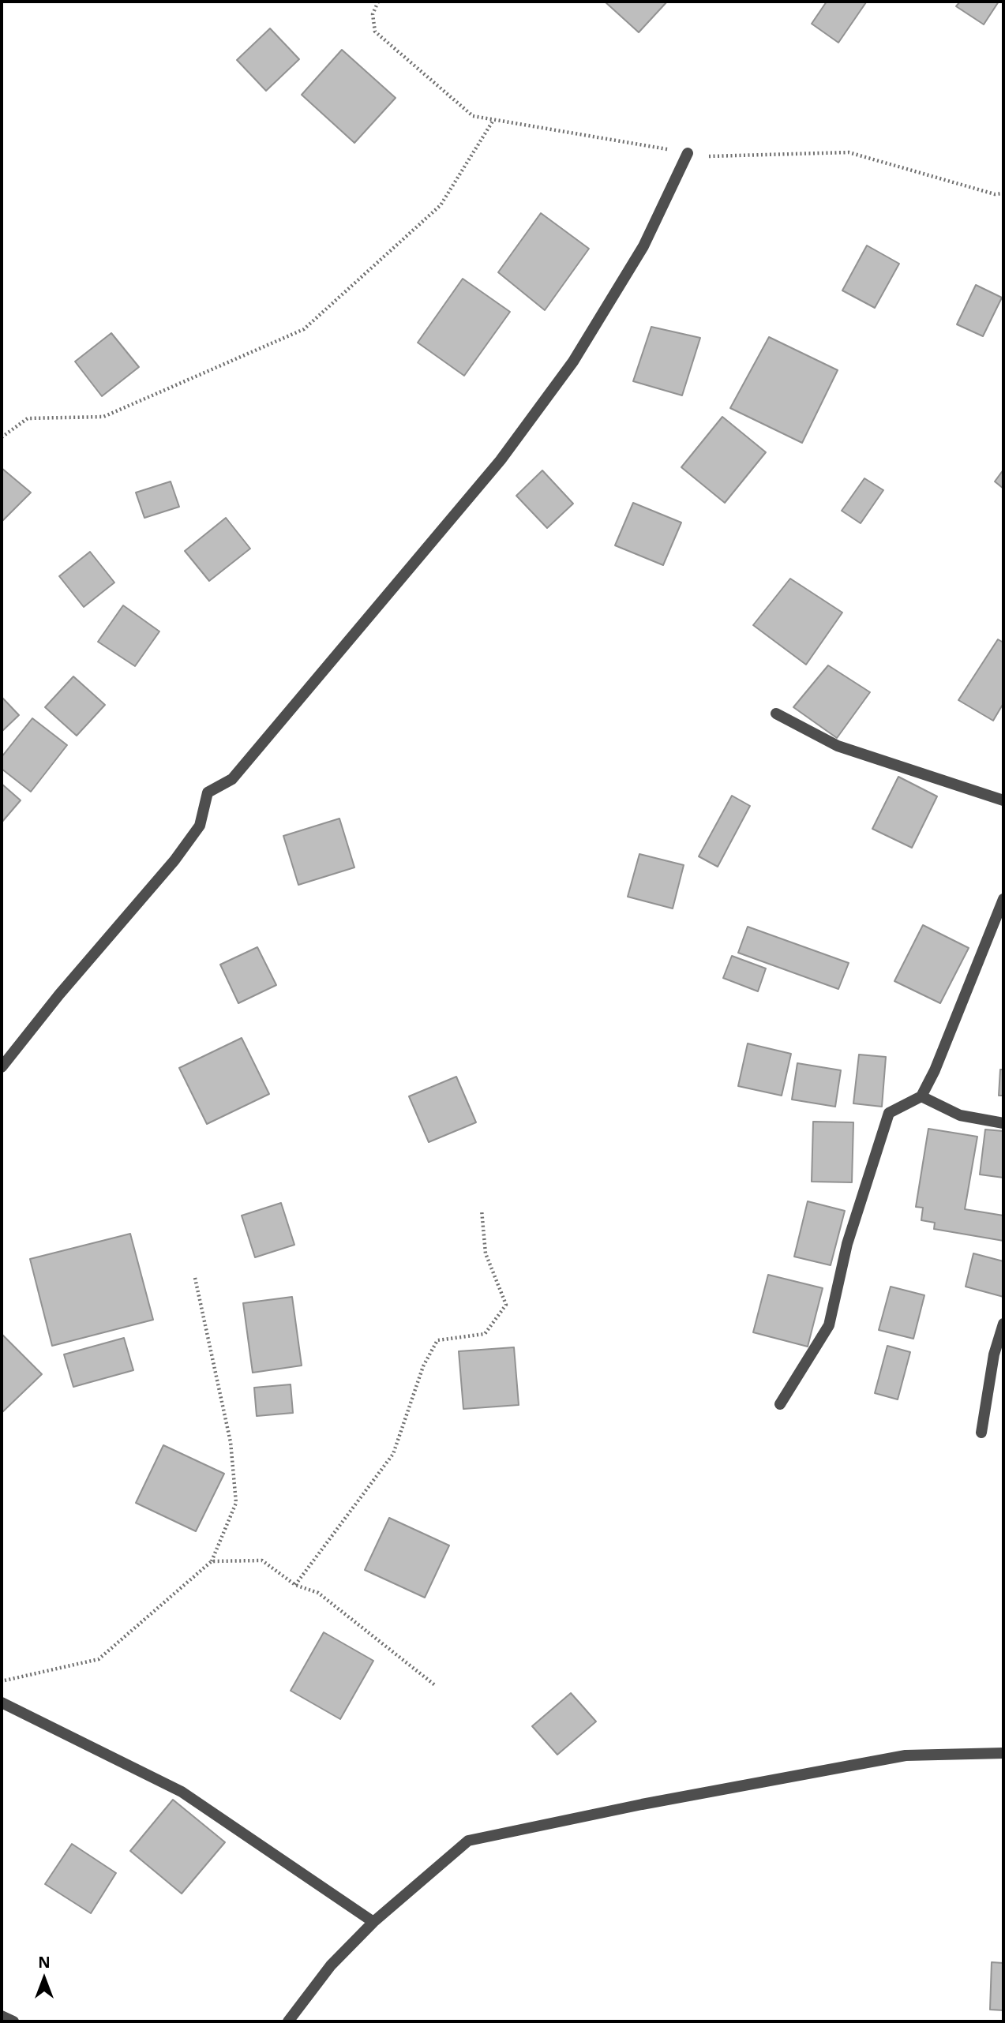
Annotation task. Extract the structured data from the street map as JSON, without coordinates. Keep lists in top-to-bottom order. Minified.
{"north":"top"}
